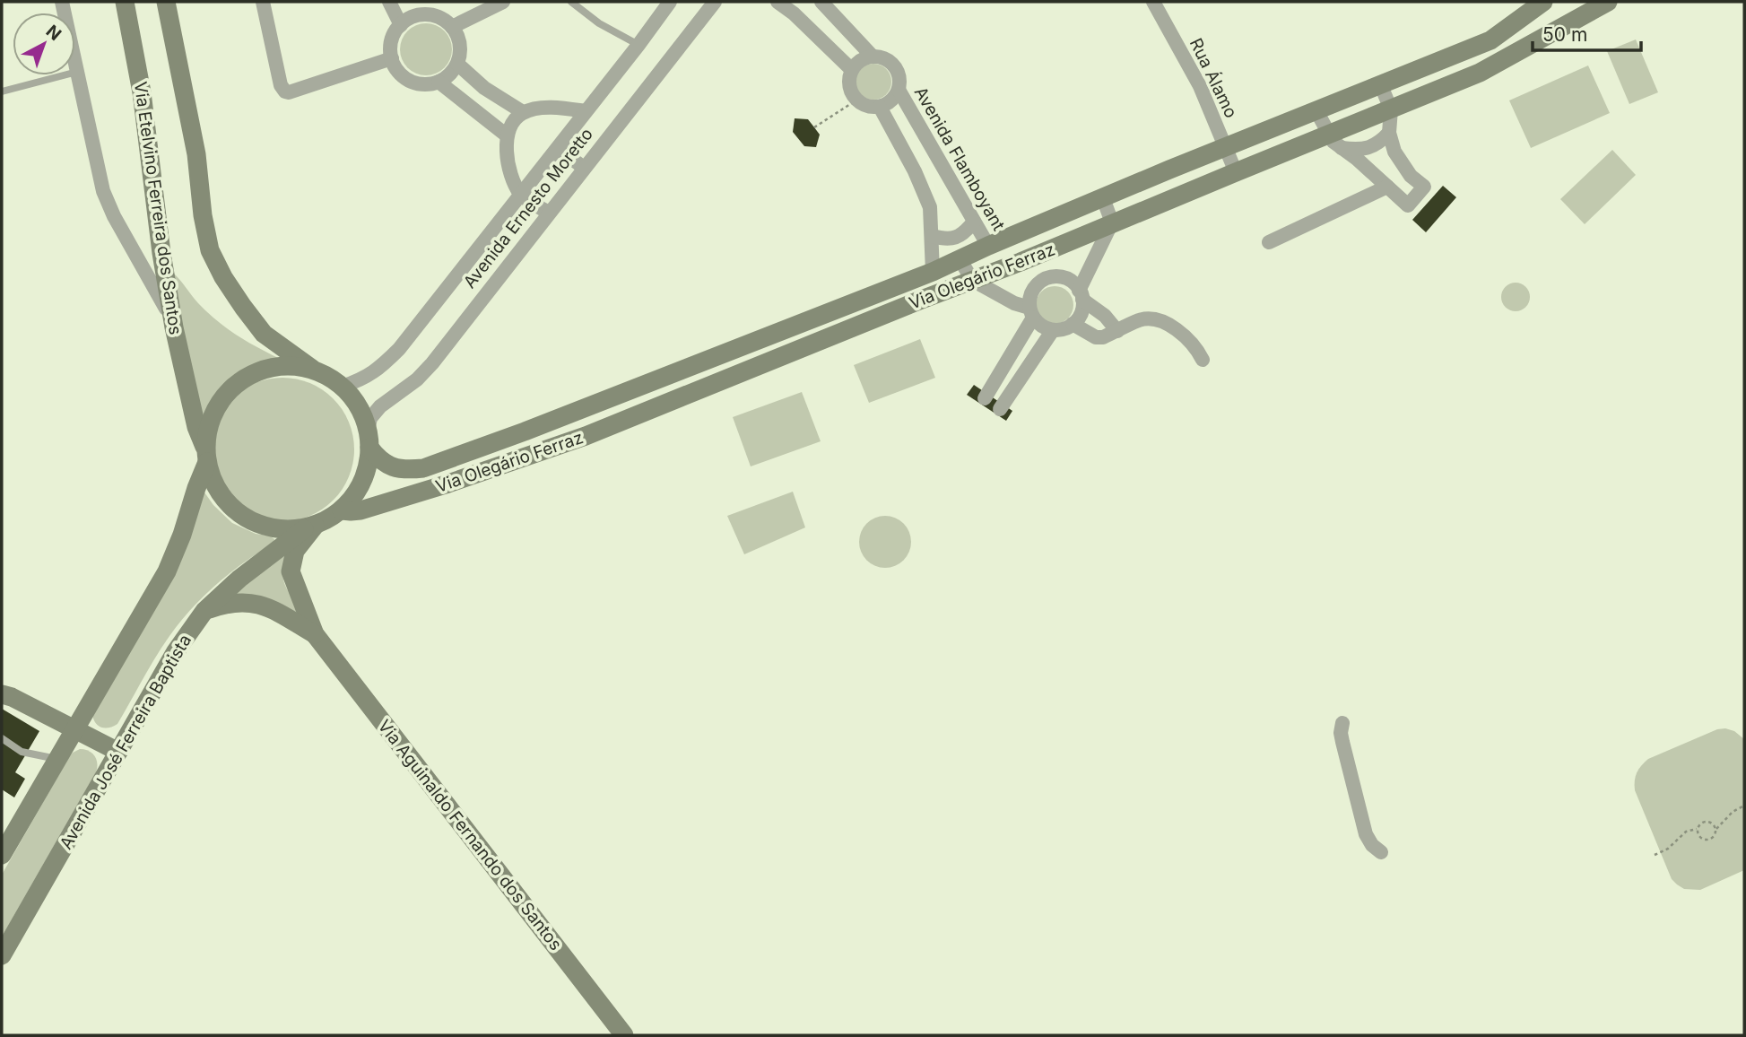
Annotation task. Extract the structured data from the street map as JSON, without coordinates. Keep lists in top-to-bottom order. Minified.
{"streets":{"main road":["Via Etelvino Ferreira dos Santos","Via Olegário Ferraz","Avenida José Ferreira Baptista","Via Aguinaldo Fernando dos Santos"],"street":["Rua Álamo","Avenida Flamboyant","Avenida Ernesto Moretto"]},"crossings":[["Rua Álamo","Via Olegário Ferraz"],["Avenida Flamboyant","Via Olegário Ferraz"],["Via Etelvino Ferreira dos Santos","Avenida Ernesto Moretto"],["Via Etelvino Ferreira dos Santos","Via Olegário Ferraz"],["Via Etelvino Ferreira dos Santos","Avenida José Ferreira Baptista"],["Via Etelvino Ferreira dos Santos","Via Aguinaldo Fernando dos Santos"],["Avenida Ernesto Moretto","Via Olegário Ferraz"],["Avenida Ernesto Moretto","Avenida José Ferreira Baptista"],["Avenida Ernesto Moretto","Via Aguinaldo Fernando dos Santos"],["Via Olegário Ferraz","Avenida José Ferreira Baptista"],["Via Olegário Ferraz","Via Aguinaldo Fernando dos Santos"],["Avenida José Ferreira Baptista","Via Aguinaldo Fernando dos Santos"]],"scale_bar":"50 m","north":"top right"}
